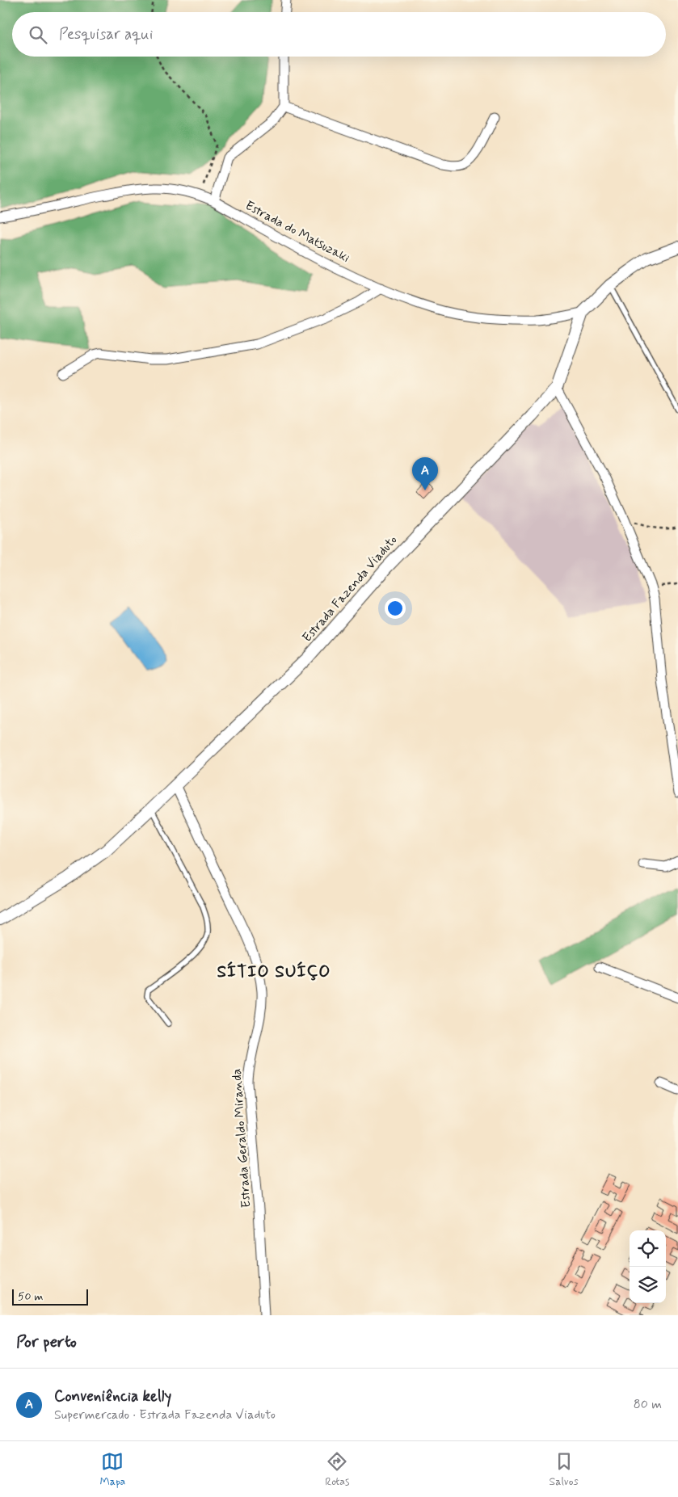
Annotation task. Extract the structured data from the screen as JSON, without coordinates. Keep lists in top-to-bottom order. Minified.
{"streets":{"street":["Estrada do Matsuzaki","Estrada Fazenda Viaduto","Estrada Geraldo Miranda"]},"crossings":[["Estrada do Matsuzaki","Estrada Fazenda Viaduto"],["Estrada Fazenda Viaduto","Estrada Geraldo Miranda"]],"districts":["SÍTIO SUÍÇO"],"scale_bar":"50 m","page":{"search":"Pesquisar aqui","pins":"A","scale":"50 m","heading":"Por perto","list":[{"mark":"A","name":"Conveniência kelly","note":"Supermercado · Estrada Fazenda Viaduto","value":"80 m"}],"nav":["Mapa","Rotas","Salvos"]}}
